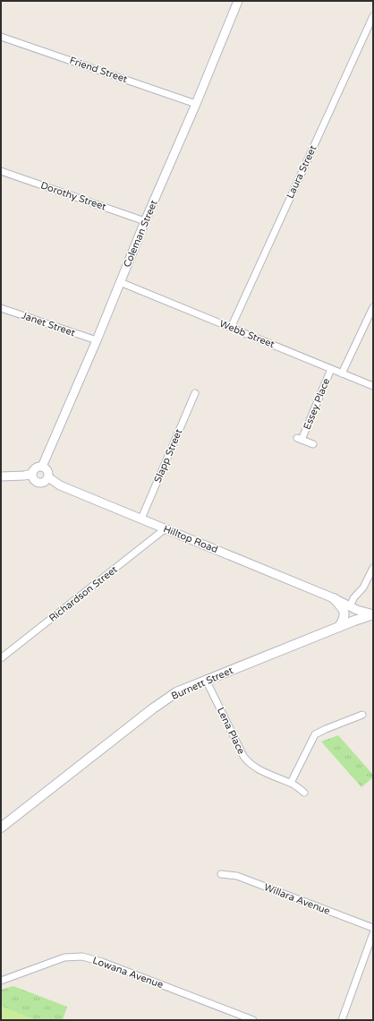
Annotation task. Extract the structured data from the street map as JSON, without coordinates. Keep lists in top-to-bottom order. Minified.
{"streets":{"main road":["Burnett Street"],"street":["Friend Street","Laura Street","Dorothy Street","Coleman Street","Janet Street","Webb Street","Essey Place","Slapp Street","Hilltop Road","Richardson Street","Lena Place","Willara Avenue","Lowana Avenue"]},"crossings":[["Friend Street","Coleman Street"],["Laura Street","Webb Street"],["Dorothy Street","Coleman Street"],["Coleman Street","Janet Street"],["Coleman Street","Webb Street"],["Coleman Street","Hilltop Road"],["Webb Street","Essey Place"],["Slapp Street","Hilltop Road"],["Hilltop Road","Richardson Street"],["Hilltop Road","Burnett Street"],["Burnett Street","Lena Place"]]}
